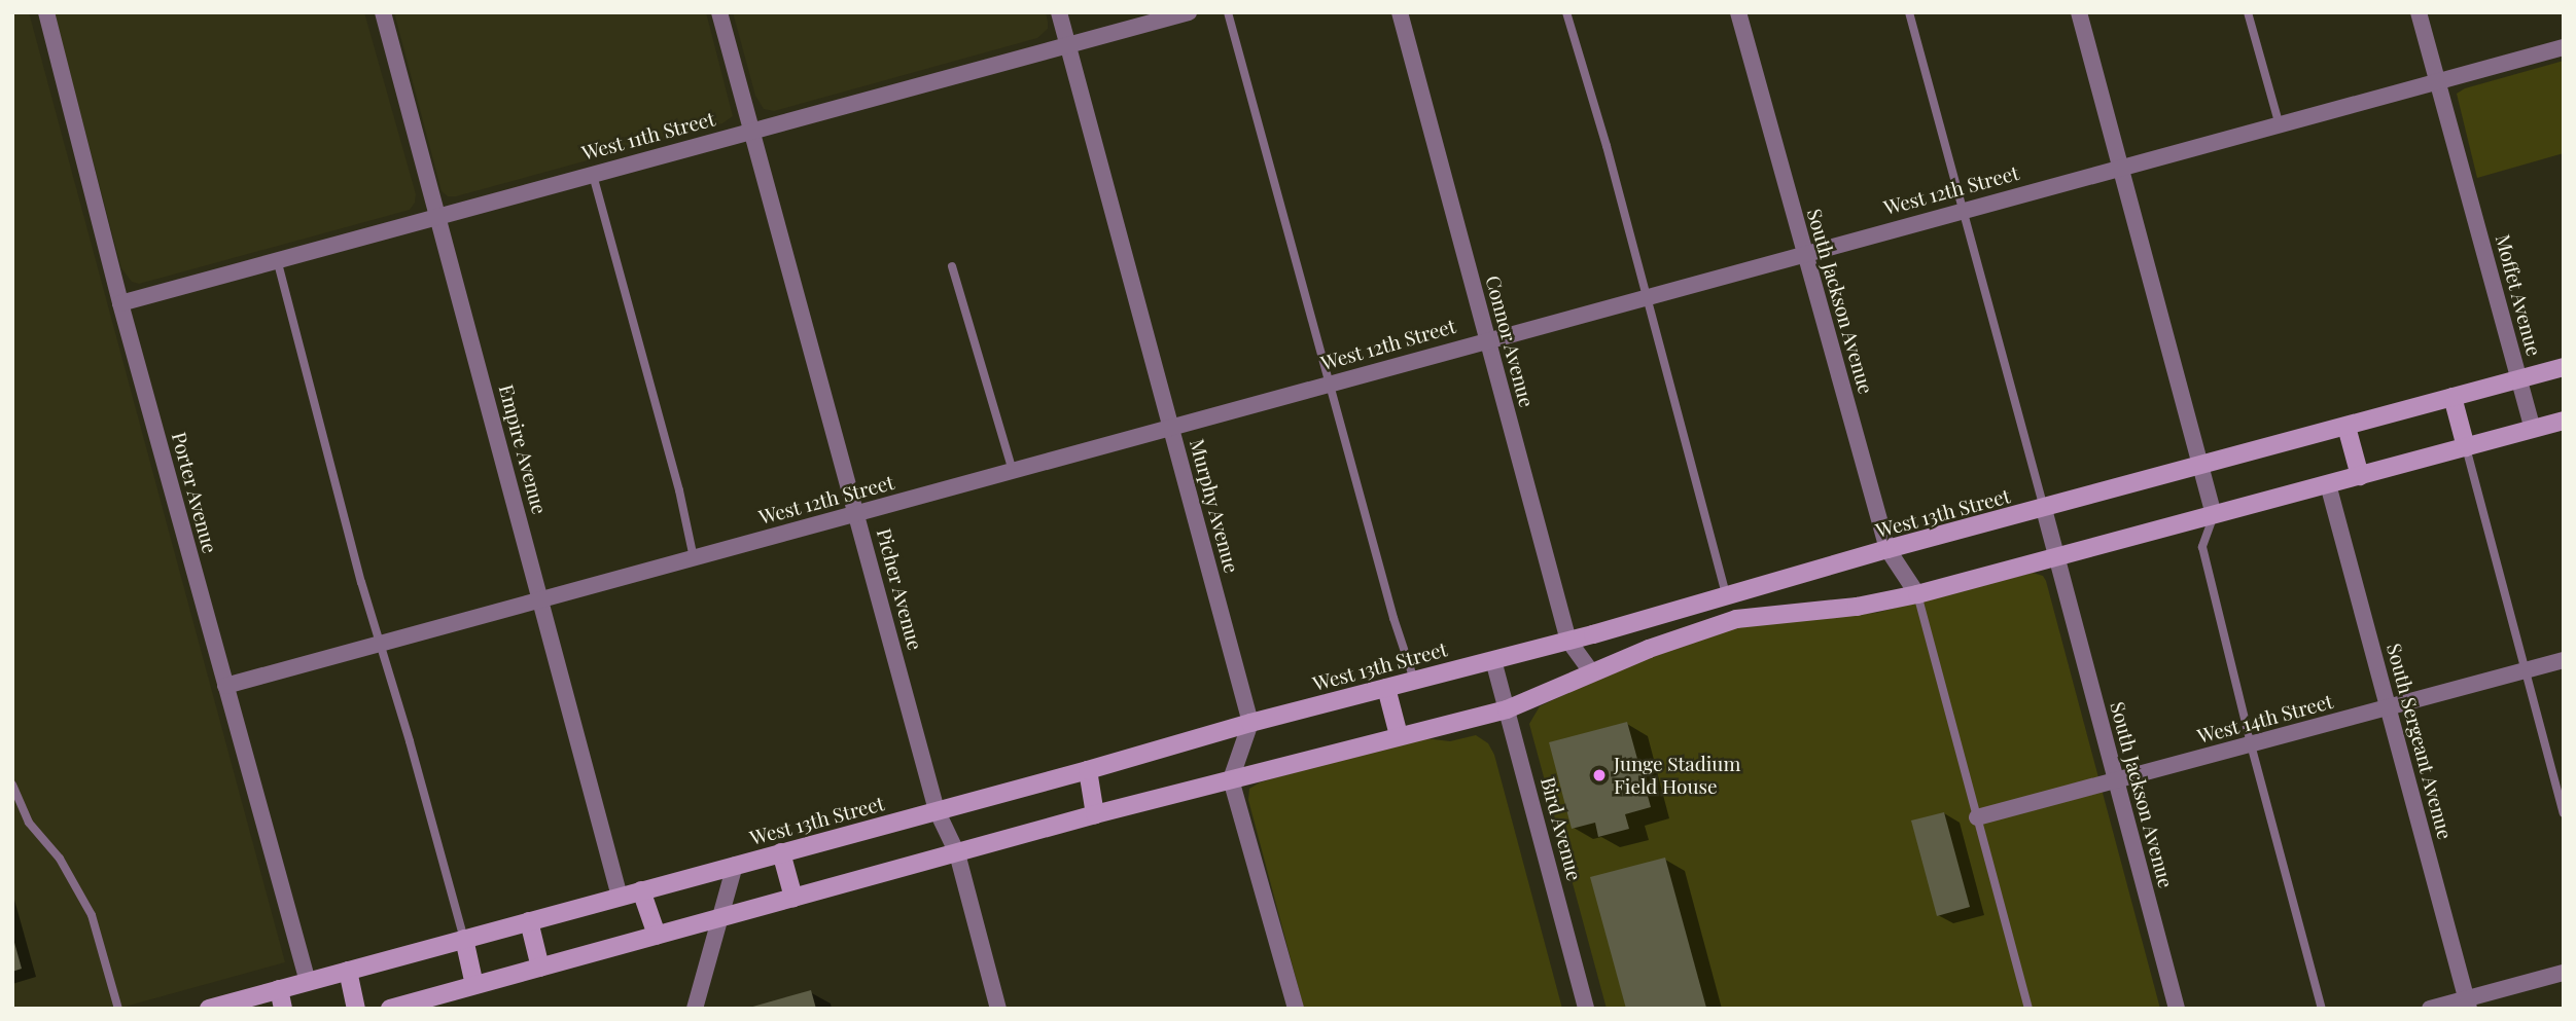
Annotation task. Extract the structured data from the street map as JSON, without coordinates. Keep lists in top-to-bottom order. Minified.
{"streets":{"street":["West 11th Street","West 12th Street","Moffet Avenue","South Jackson Avenue","Connor Avenue","Empire Avenue","Porter Avenue","Murphy Avenue","West 13th Street","Picher Avenue","West 14th Street","South Sergeant Avenue","Bird Avenue"]},"crossings":[["West 11th Street","Empire Avenue"],["West 11th Street","Porter Avenue"],["West 11th Street","Murphy Avenue"],["West 11th Street","Picher Avenue"],["West 12th Street","Moffet Avenue"],["West 12th Street","South Jackson Avenue"],["West 12th Street","Connor Avenue"],["West 12th Street","Empire Avenue"],["West 12th Street","Porter Avenue"],["West 12th Street","Murphy Avenue"],["West 12th Street","Picher Avenue"],["Moffet Avenue","West 13th Street"],["South Jackson Avenue","West 13th Street"],["South Jackson Avenue","West 14th Street"],["Connor Avenue","West 13th Street"],["Empire Avenue","West 13th Street"],["Porter Avenue","West 13th Street"],["Murphy Avenue","West 13th Street"],["West 13th Street","Picher Avenue"],["West 13th Street","Bird Avenue"],["West 14th Street","South Sergeant Avenue"]],"places":["Junge Stadium Field House"]}
